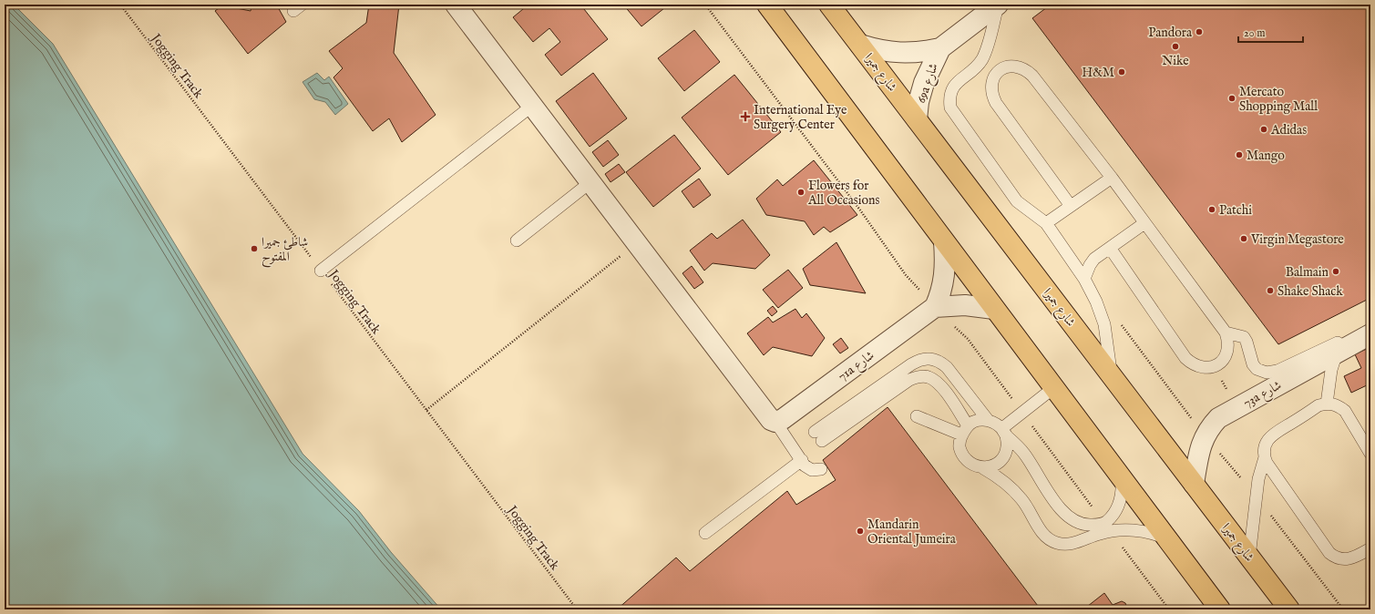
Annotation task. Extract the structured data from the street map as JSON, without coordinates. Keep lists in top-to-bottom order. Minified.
{"streets":{"main road":["شارع جميرا"],"street":["69a شارع","71a شارع","73a شارع"],"path":["Jogging Track"]},"crossings":[["شارع جميرا","69a شارع"],["شارع جميرا","73a شارع"]],"places":{"other":["Pandora","Nike","H&M","Mercato Shopping Mall","Adidas","Mango","Flowers for All Occasions","Patchi","Virgin Megastore","شاطئ جميرا المفتوح","Balmain","Shake Shack","Mandarin Oriental Jumeira"],"health":["International Eye Surgery Center"]},"scale_bar":"20 m"}
